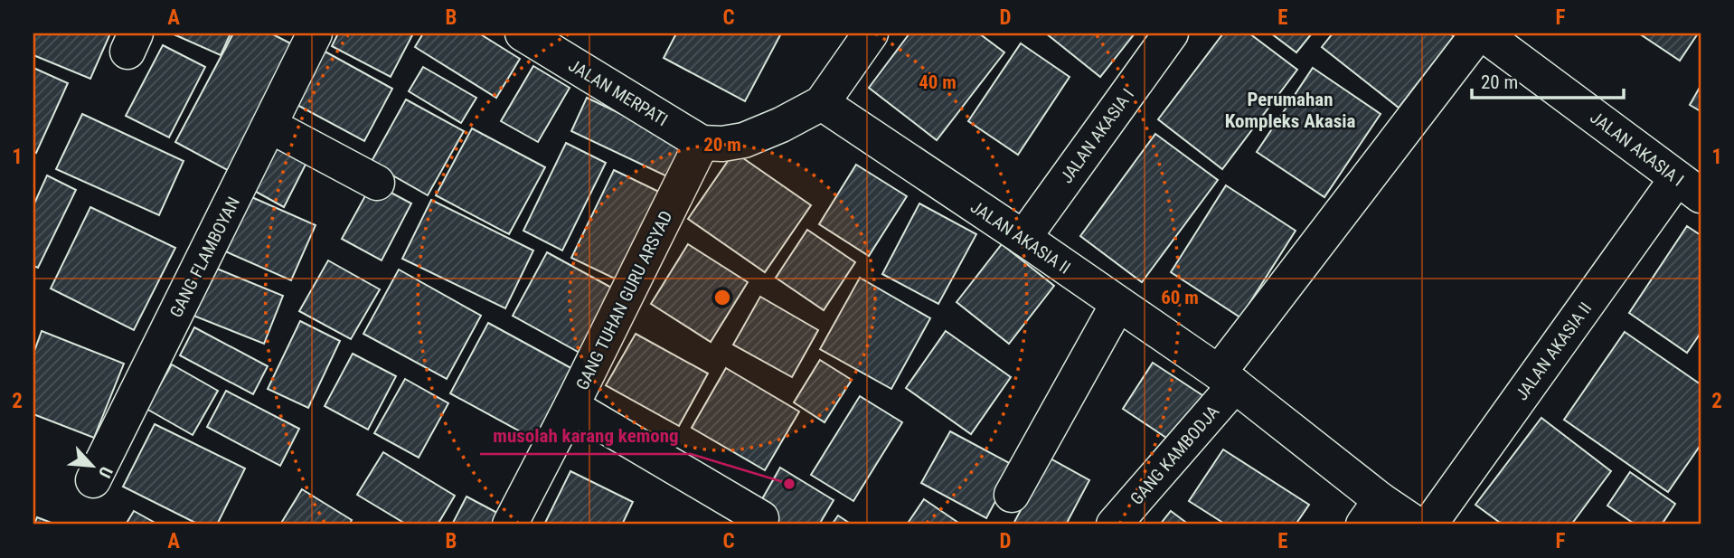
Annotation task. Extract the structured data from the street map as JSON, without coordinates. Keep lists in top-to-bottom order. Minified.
{"streets":{"street":["JALAN MERPATI","JALAN AKASIA I","JALAN AKASIA II","GANG FLAMBOYAN","GANG TUHAN GURU ARSYAD","GANG KAMBODJA"]},"crossings":[["JALAN MERPATI","GANG TUHAN GURU ARSYAD"],["JALAN AKASIA I","JALAN AKASIA II"],["JALAN AKASIA II","GANG KAMBODJA"]],"districts":["Perumahan Kompleks Akasia"],"places":["musolah karang kemong"],"scale_bar":"20 m","north":"bottom right","grid":{"columns":["A","B","C","D","E","F"],"rows":["1","2"]},"rings":["40 m","20 m","60 m"]}
